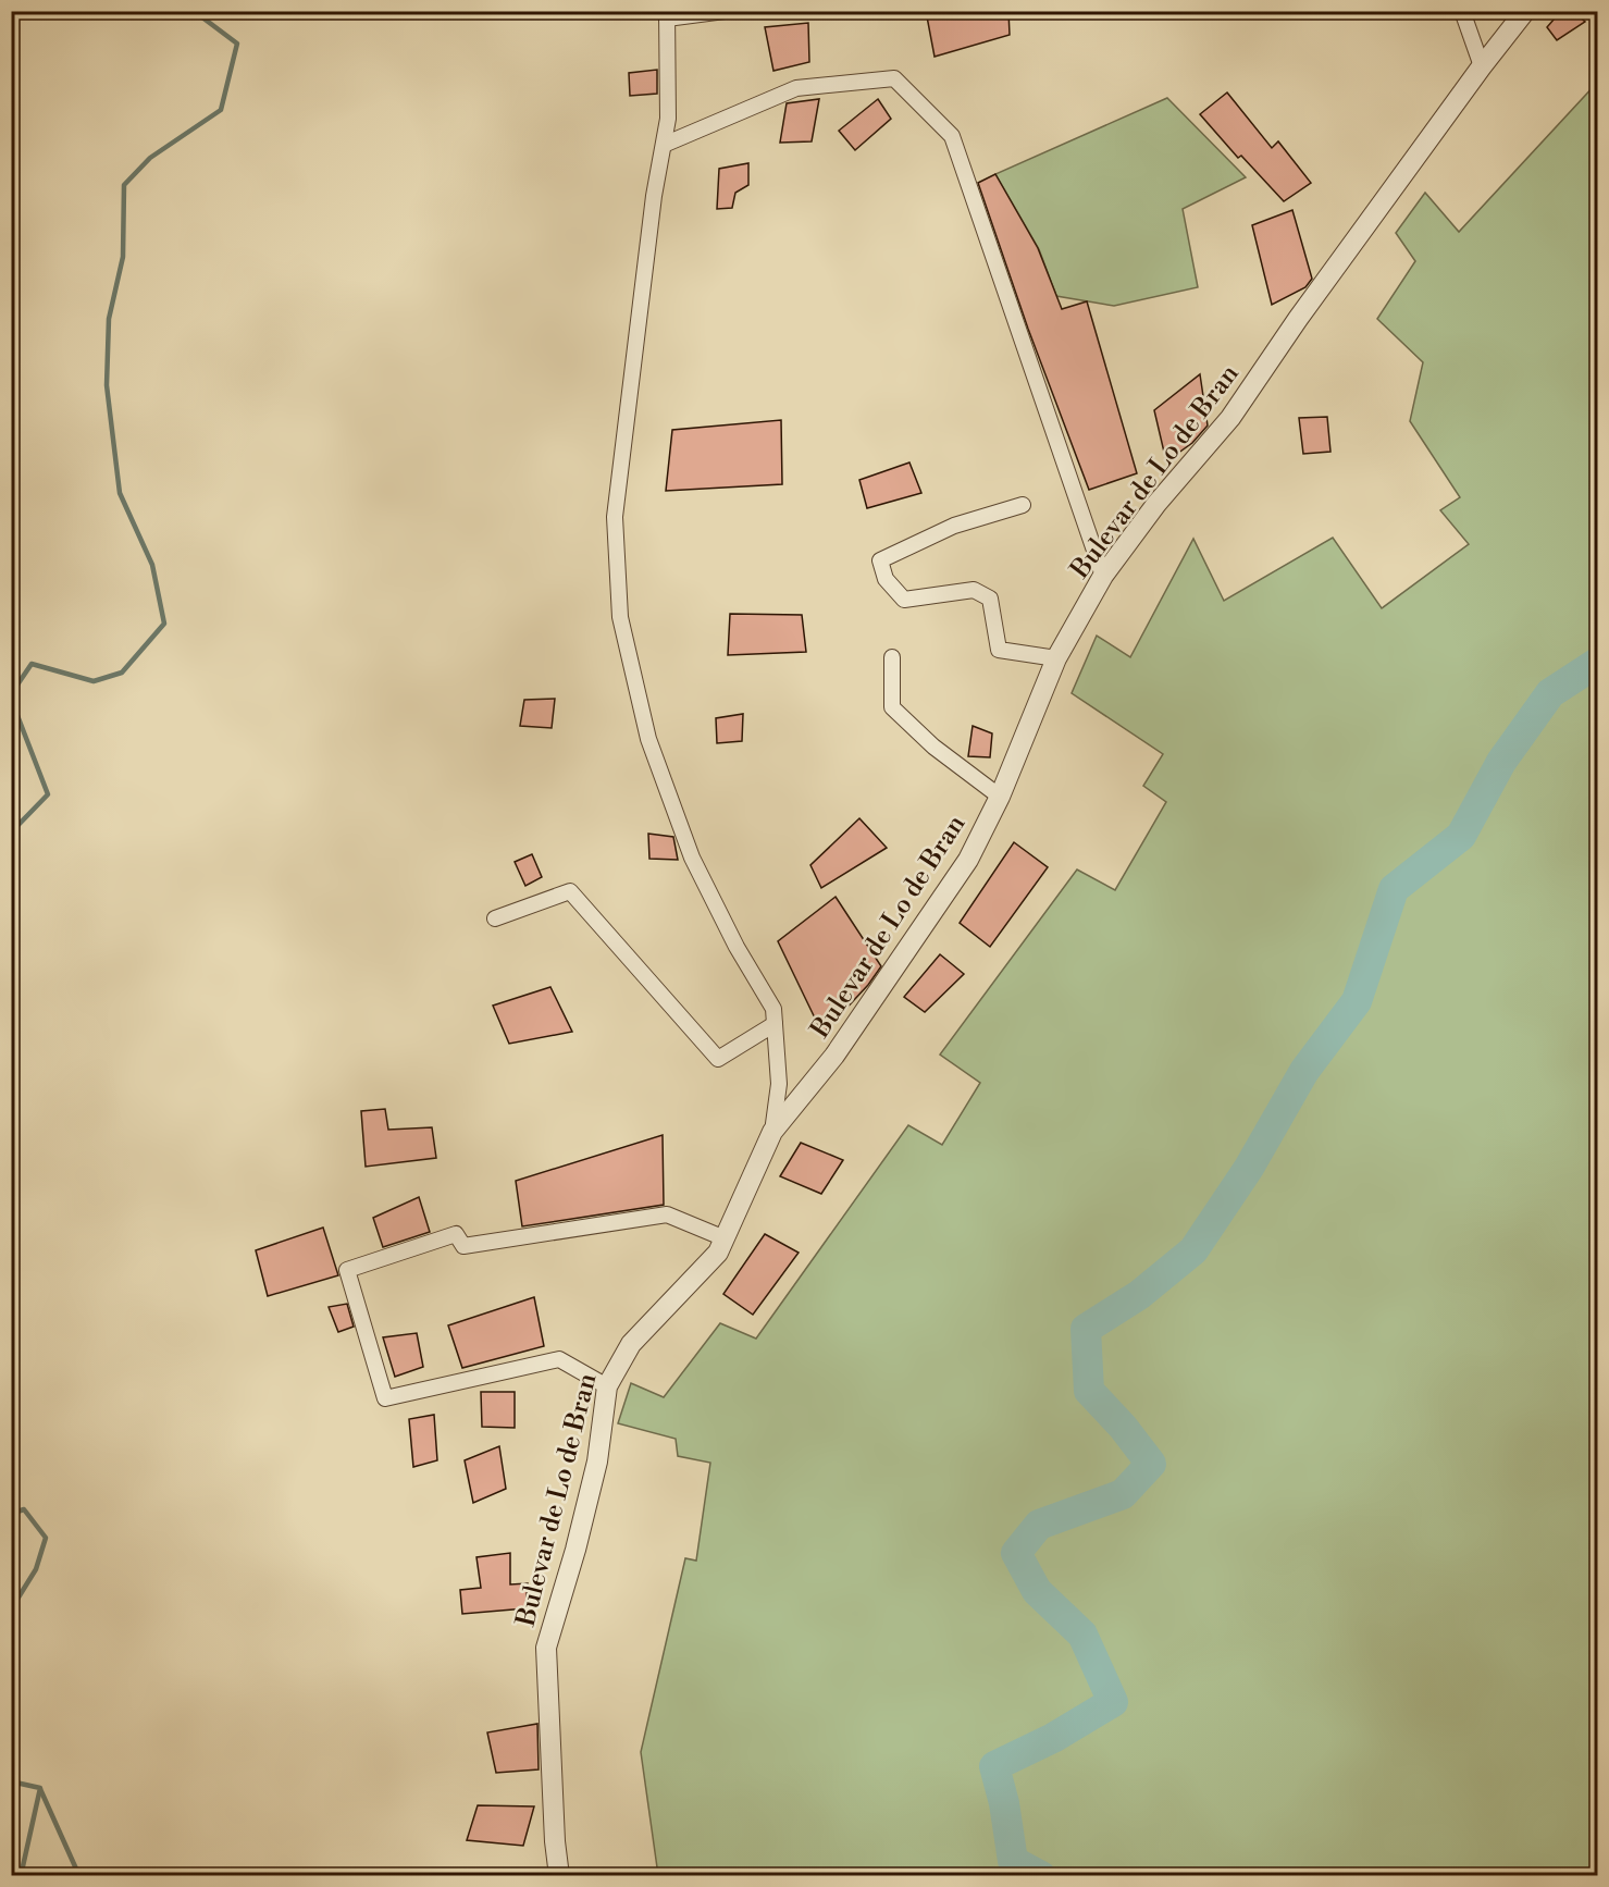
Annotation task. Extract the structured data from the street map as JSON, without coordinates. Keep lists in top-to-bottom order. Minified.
{"streets":{"street":["Bulevar de Lo de Bran"]}}
